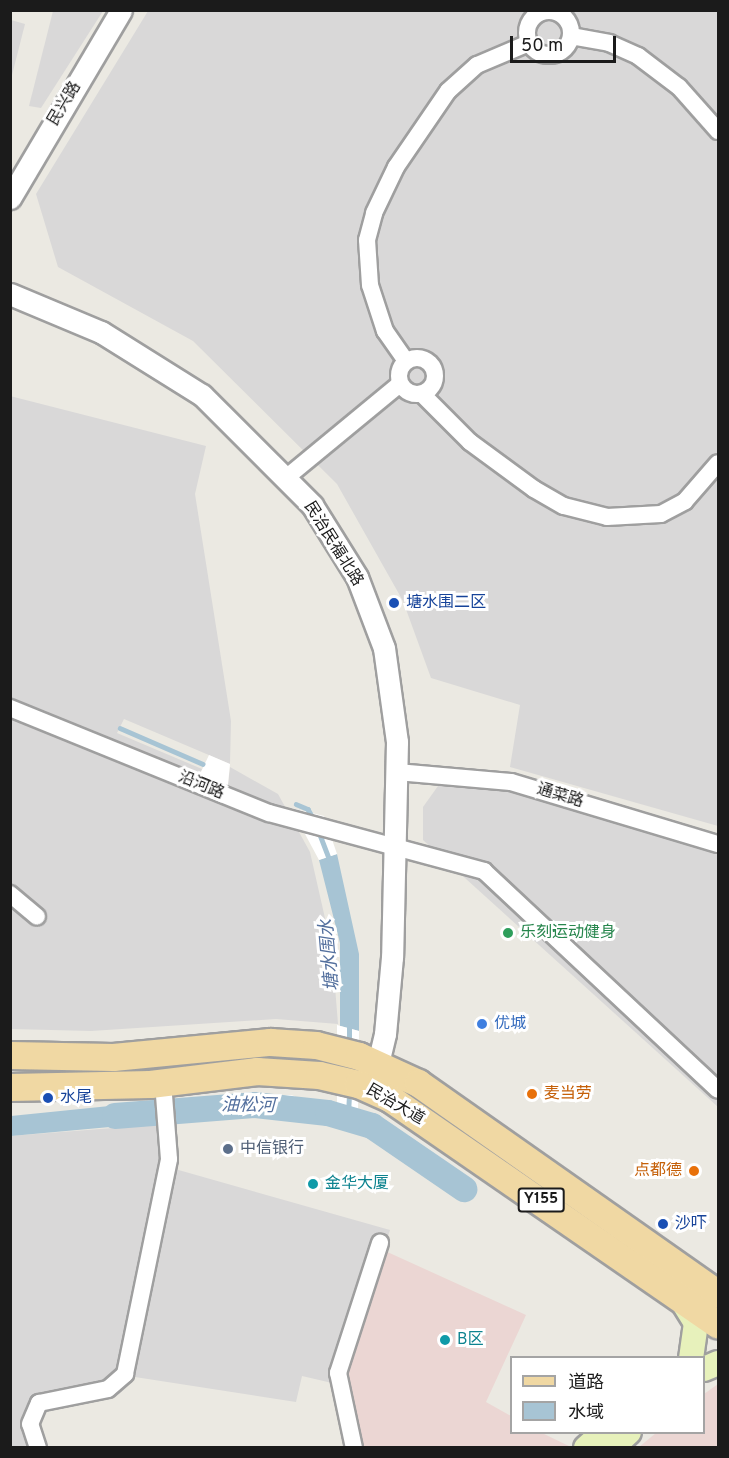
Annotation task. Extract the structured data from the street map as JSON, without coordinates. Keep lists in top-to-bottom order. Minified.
{"streets":{"main road":["民治大道","Y155"],"street":["民兴路","民治民福北路","沿河路","通菜路"]},"crossings":[["民治民福北路","沿河路"],["民治民福北路","通菜路"],["民治民福北路","民治大道"]],"water":["塘水围水","油松河"],"places":["塘水围二区","乐刻·运动健身","优城","麦当劳","水尾","中信银行","点都德","金华大厦","沙吓","B区"],"legend":["道路","水域"],"scale_bar":"50 m"}
